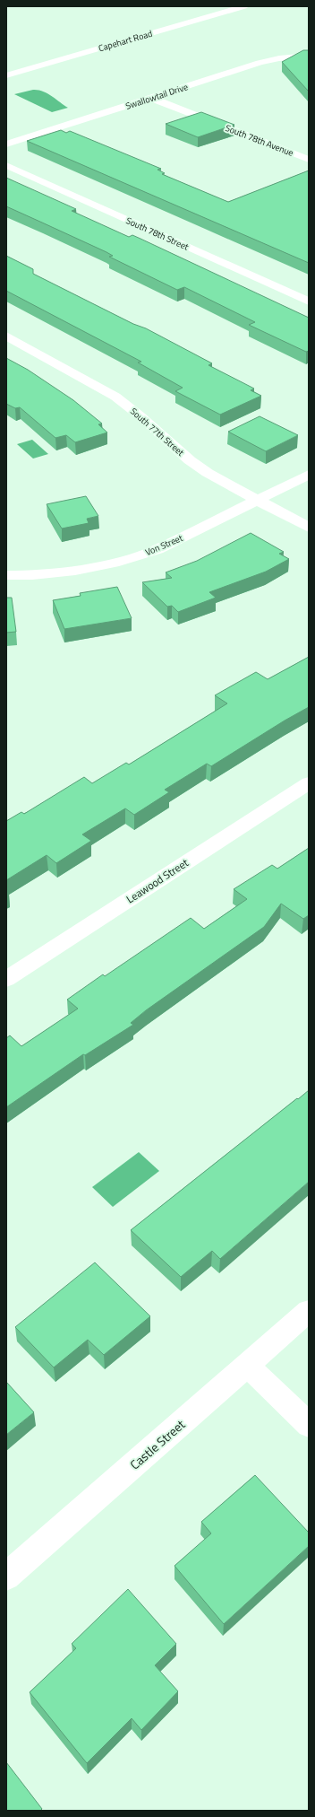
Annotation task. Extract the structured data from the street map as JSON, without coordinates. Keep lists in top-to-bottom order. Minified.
{"streets":{"street":["Capehart Road","Swallowtail Drive","South 78th Avenue","South 78th Street","South 77th Street","Von Street","Leawood Street","Castle Street"]},"crossings":[["Swallowtail Drive","South 78th Avenue"],["South 77th Street","Von Street"]]}
